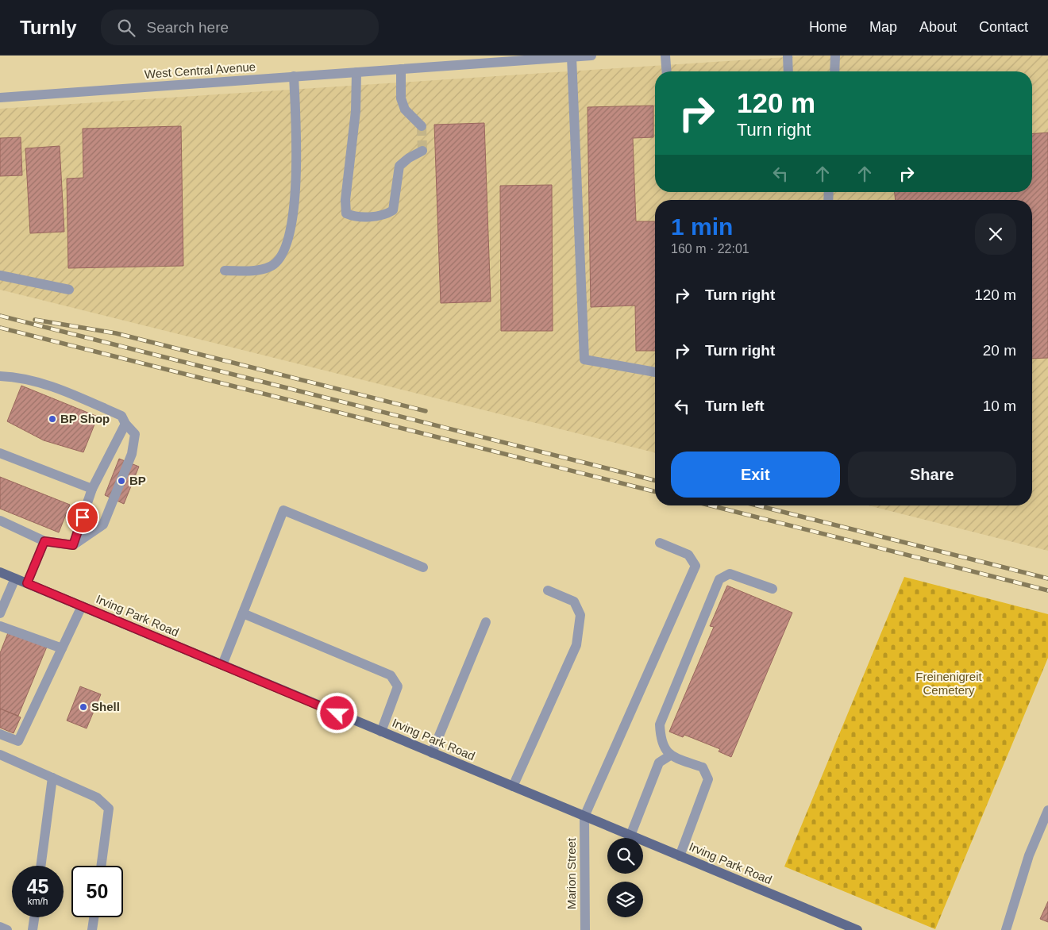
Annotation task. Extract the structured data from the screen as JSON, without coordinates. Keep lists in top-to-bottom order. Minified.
{"streets":{"main road":["Irving Park Road"],"street":["West Central Avenue","Marion Street"]},"crossings":[["Irving Park Road","Marion Street"]],"parks":["Freinenigreit Cemetery"],"places":["BP Shop","BP","Shell"],"page":{"header":"Turnly","search":"Search here","nav":["Home","Map","About","Contact"],"turn":["120 m","Turn right"],"heading":["1 min","160 m · 22:01"],"list":[{"name":"Turn right","value":"120 m"},{"name":"Turn right","value":"20 m"},{"name":"Turn left","value":"10 m"}],"buttons":["Exit","Share"],"speed":"45 km/h","limit":"50"}}
